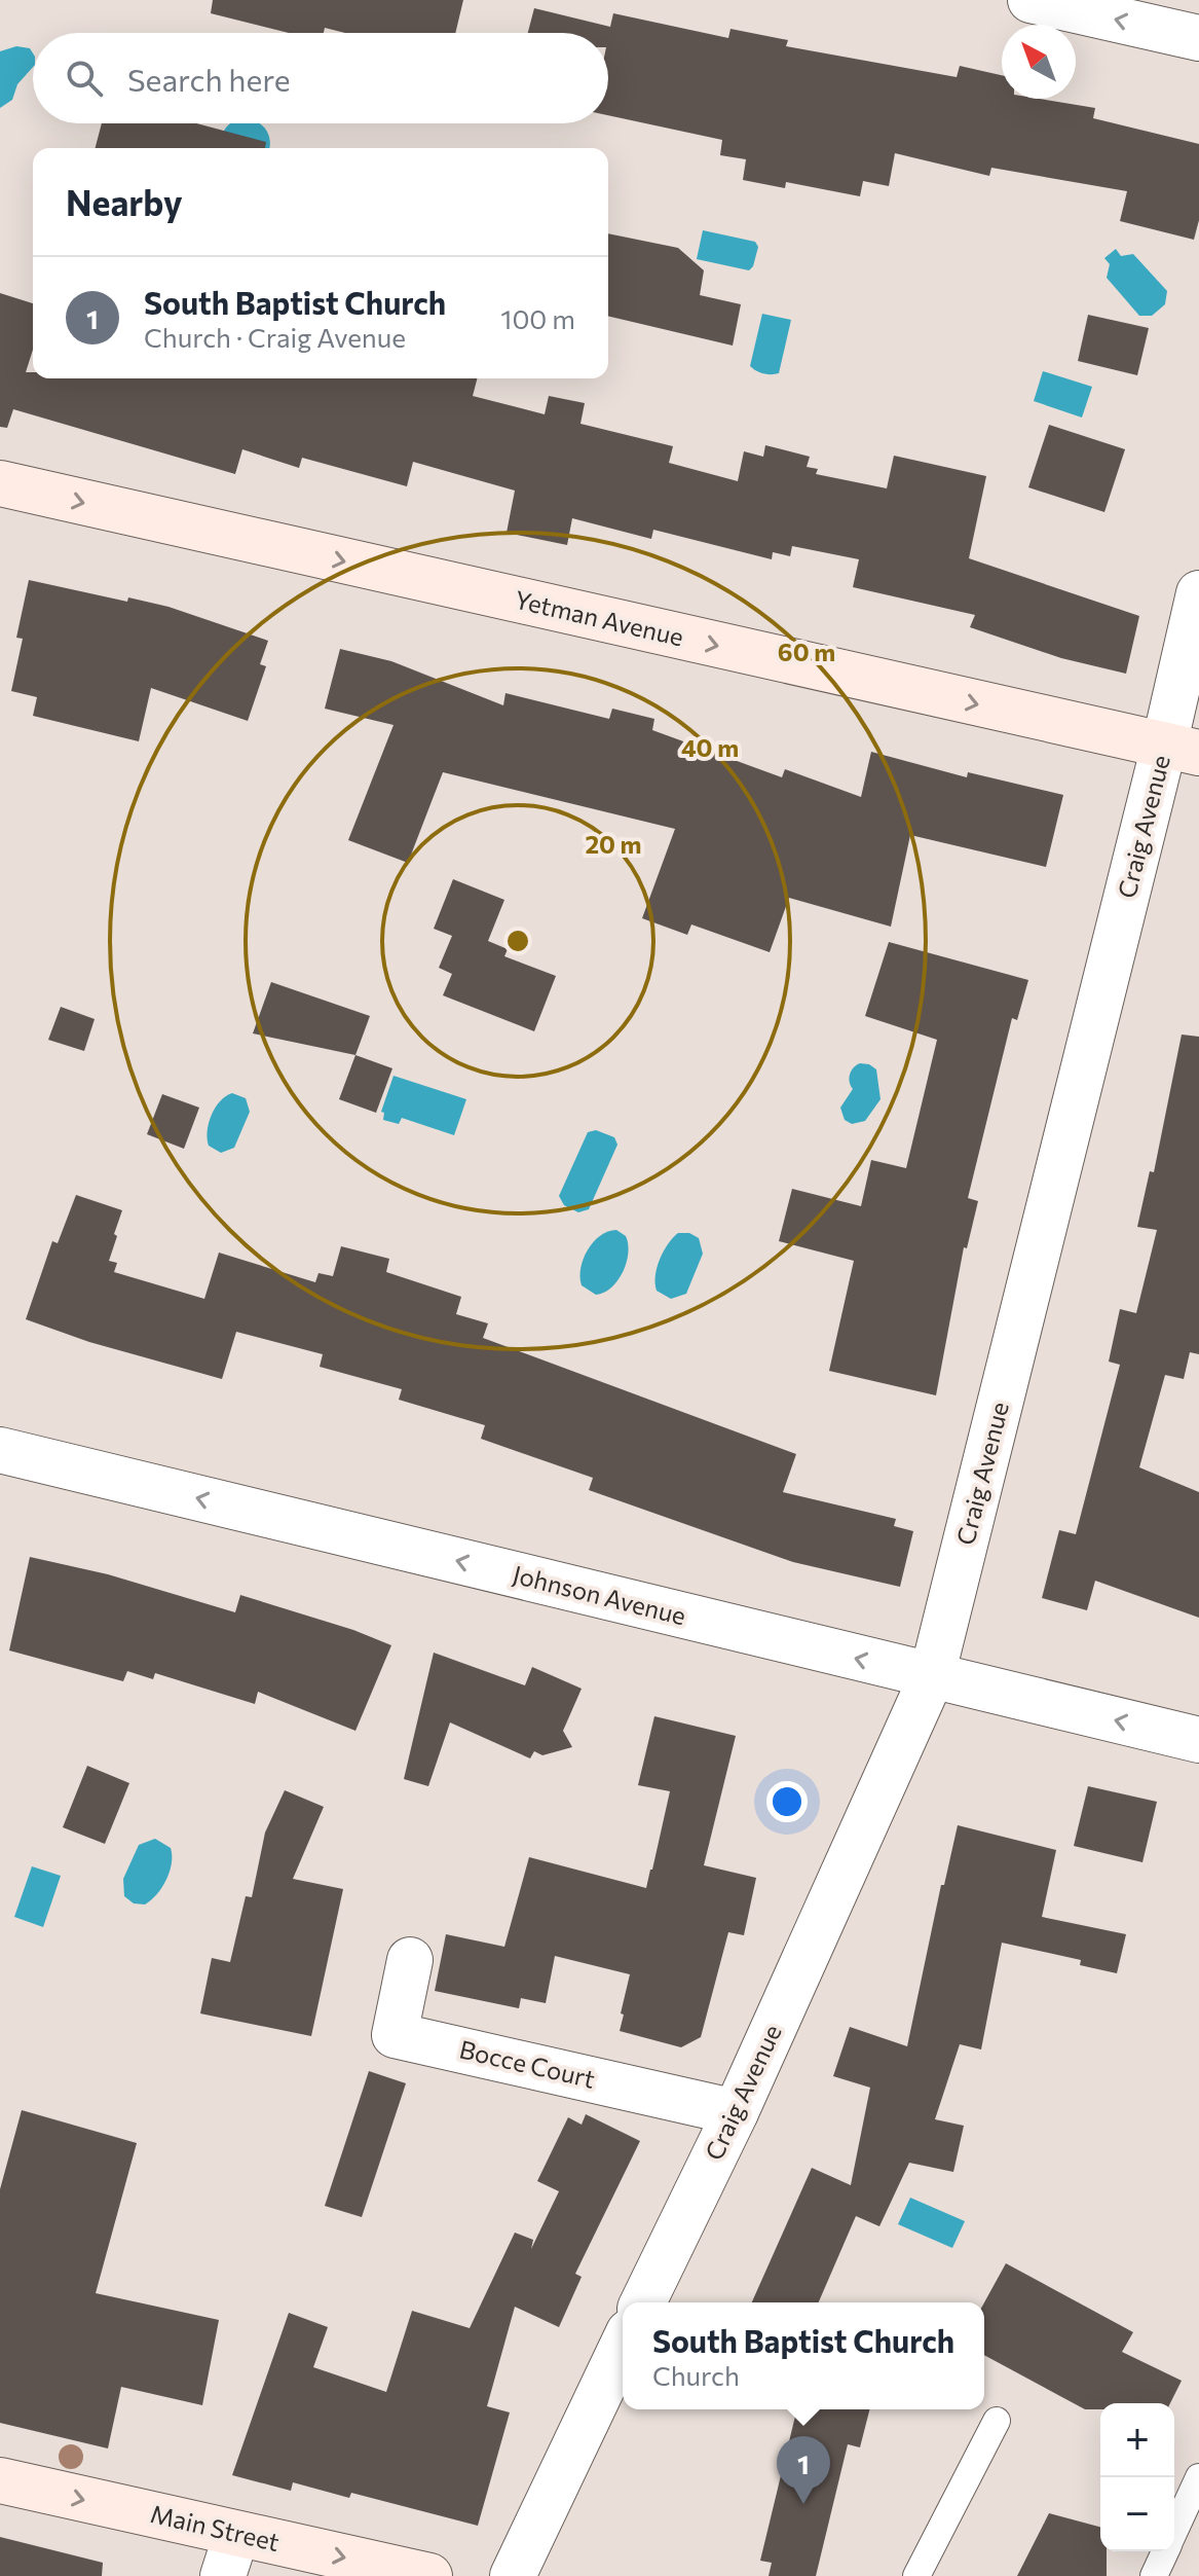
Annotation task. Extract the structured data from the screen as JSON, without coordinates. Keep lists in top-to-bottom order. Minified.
{"streets":{"street":["Yetman Avenue","Craig Avenue","Johnson Avenue","Bocce Court","Main Street"]},"crossings":[["Yetman Avenue","Craig Avenue"],["Craig Avenue","Johnson Avenue"],["Craig Avenue","Bocce Court"]],"one_way":["Yetman Avenue","Johnson Avenue","Main Street"],"north":"top left","page":{"search":"Search here","heading":"Nearby","list":[{"mark":"1","name":"South Baptist Church","note":"Church · Craig Avenue","value":"100 m"}],"popup":["South Baptist Church","Church"],"map_buttons":["+","−"],"pins":"1"},"rings":["60 m","40 m","20 m"]}
